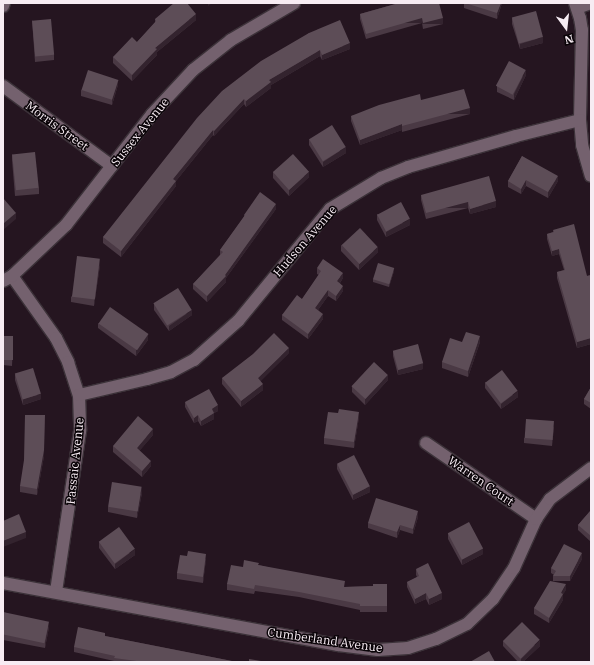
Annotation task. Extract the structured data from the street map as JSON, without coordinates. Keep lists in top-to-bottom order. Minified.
{"streets":{"street":["Morris Street","Sussex Avenue","Hudson Avenue","Passaic Avenue","Warren Court","Cumberland Avenue"]},"crossings":[["Morris Street","Sussex Avenue"],["Sussex Avenue","Passaic Avenue"],["Hudson Avenue","Passaic Avenue"],["Passaic Avenue","Cumberland Avenue"],["Warren Court","Cumberland Avenue"]],"north":"bottom"}
